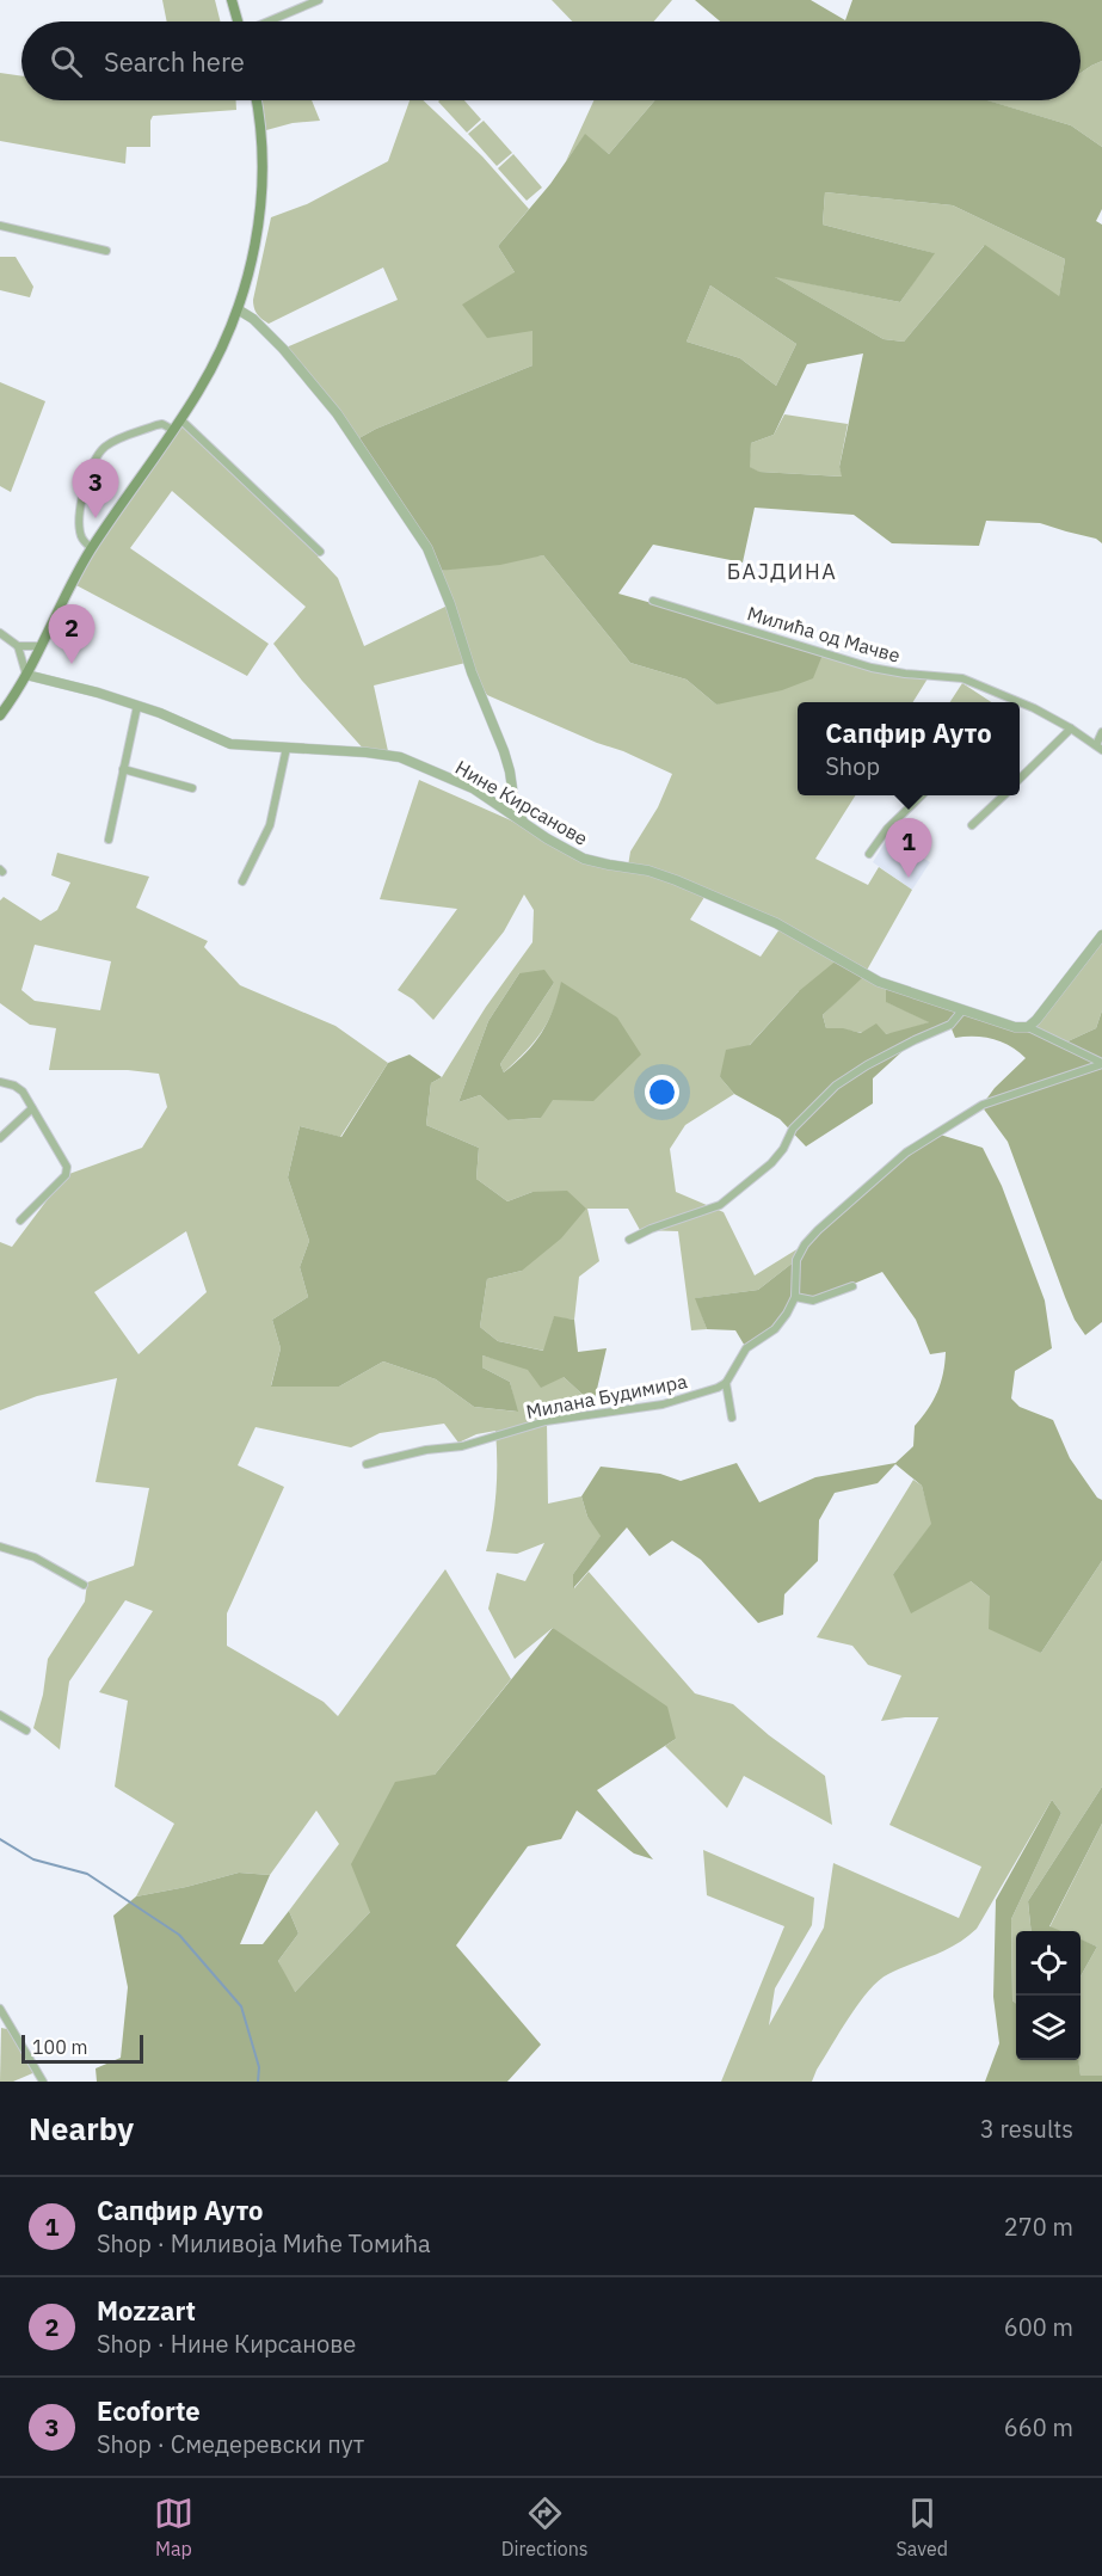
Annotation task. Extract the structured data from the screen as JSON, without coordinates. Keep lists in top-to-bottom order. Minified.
{"streets":{"street":["Милића од Мачве","Нине Кирсанове","Милана Будимира"]},"districts":["БАЈДИНА"],"scale_bar":"100 m","page":{"search":"Search here","pins":["3","2","1"],"popup":["Сапфир Ауто","Shop"],"scale":"100 m","heading":["Nearby","3 results"],"list":[{"mark":"1","name":"Сапфир Ауто","note":"Shop · Миливоја Миће Томића","value":"270 m"},{"mark":"2","name":"Mozzart","note":"Shop · Нине Кирсанове","value":"600 m"},{"mark":"3","name":"Ecoforte","note":"Shop · Смедеревски пут","value":"660 m"}],"nav":["Map","Directions","Saved"]}}
